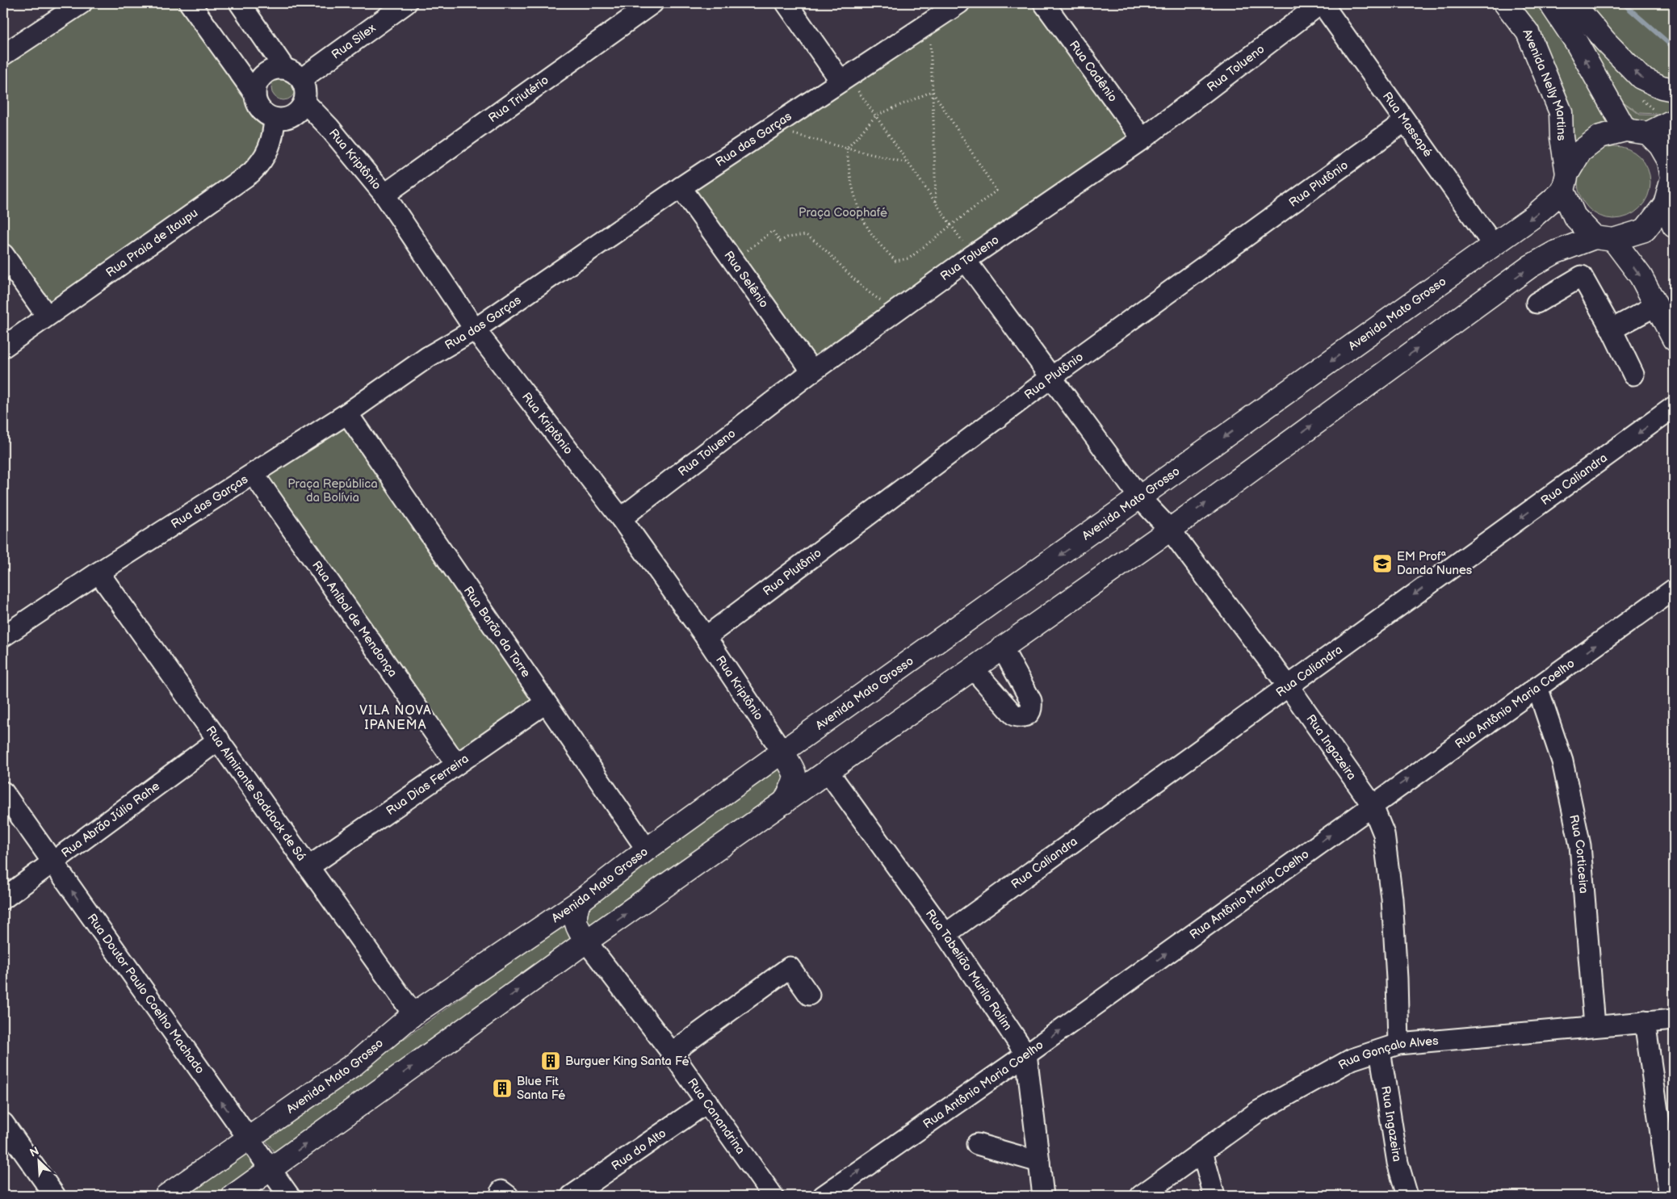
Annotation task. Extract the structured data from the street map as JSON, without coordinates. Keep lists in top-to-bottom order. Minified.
{"streets":{"main road":["Avenida Nelly Martins","Avenida Mato Grosso"],"street":["Rua Silex","Rua Tolueno","Rua Cadênio","Rua Triutério","Rua Massapé","Rua das Garças","Rua Kriptônio","Rua Plutônio","Rua Praia de Itaupu","Rua Selênio","Rua Caliandra","Rua Aníbal de Mendonça","Rua Barão da Torre","Rua Antônio Maria Coelho","Rua Ingazeira","Rua Dias Ferreira","Rua Almirante Saddock de Sá","Rua Abrão Júlio Rahe","Rua Corticeira","Rua Tabelião Murilo Rolim","Rua Doutor Paulo Coelho Machado","Rua Gonçalo Alves","Rua Canandrina","Rua do Alto"]},"crossings":[["Rua Silex","Rua Kriptônio"],["Rua Silex","Rua Praia de Itaupu"],["Rua Tolueno","Rua Cadênio"],["Rua Tolueno","Rua Massapé"],["Rua Tolueno","Rua Kriptônio"],["Rua Tolueno","Rua Selênio"],["Rua Tolueno","Rua Ingazeira"],["Avenida Nelly Martins","Avenida Mato Grosso"],["Rua Triutério","Rua Kriptônio"],["Rua Massapé","Rua Plutônio"],["Rua Massapé","Avenida Mato Grosso"],["Rua das Garças","Rua Kriptônio"],["Rua das Garças","Rua Selênio"],["Rua das Garças","Rua Aníbal de Mendonça"],["Rua das Garças","Rua Barão da Torre"],["Rua das Garças","Rua Almirante Saddock de Sá"],["Rua Kriptônio","Rua Plutônio"],["Rua Kriptônio","Rua Praia de Itaupu"],["Rua Kriptônio","Avenida Mato Grosso"],["Rua Plutônio","Rua Ingazeira"],["Avenida Mato Grosso","Rua Barão da Torre"],["Avenida Mato Grosso","Rua Ingazeira"],["Avenida Mato Grosso","Rua Almirante Saddock de Sá"],["Avenida Mato Grosso","Rua Doutor Paulo Coelho Machado"],["Rua Caliandra","Rua Ingazeira"],["Rua Caliandra","Rua Tabelião Murilo Rolim"],["Rua Aníbal de Mendonça","Rua Dias Ferreira"],["Rua Barão da Torre","Rua Dias Ferreira"],["Rua Antônio Maria Coelho","Rua Ingazeira"],["Rua Antônio Maria Coelho","Rua Corticeira"],["Rua Antônio Maria Coelho","Rua Tabelião Murilo Rolim"],["Rua Ingazeira","Rua Gonçalo Alves"],["Rua Dias Ferreira","Rua Almirante Saddock de Sá"],["Rua Almirante Saddock de Sá","Rua Abrão Júlio Rahe"],["Rua Abrão Júlio Rahe","Rua Doutor Paulo Coelho Machado"],["Rua Corticeira","Rua Gonçalo Alves"],["Rua Canandrina","Rua do Alto"]],"one_way":["Rua Caliandra","Rua Antônio Maria Coelho","Rua Doutor Paulo Coelho Machado"],"districts":["VILA NOVA IPANEMA"],"parks":["Praça Coophafé","Praça República da Bolívia"],"places":{"school or university":["EM Profª Danda Nunes"],"building":["Burguer King Santa Fé","Blue Fit Santa Fé"]},"north":"top left"}
